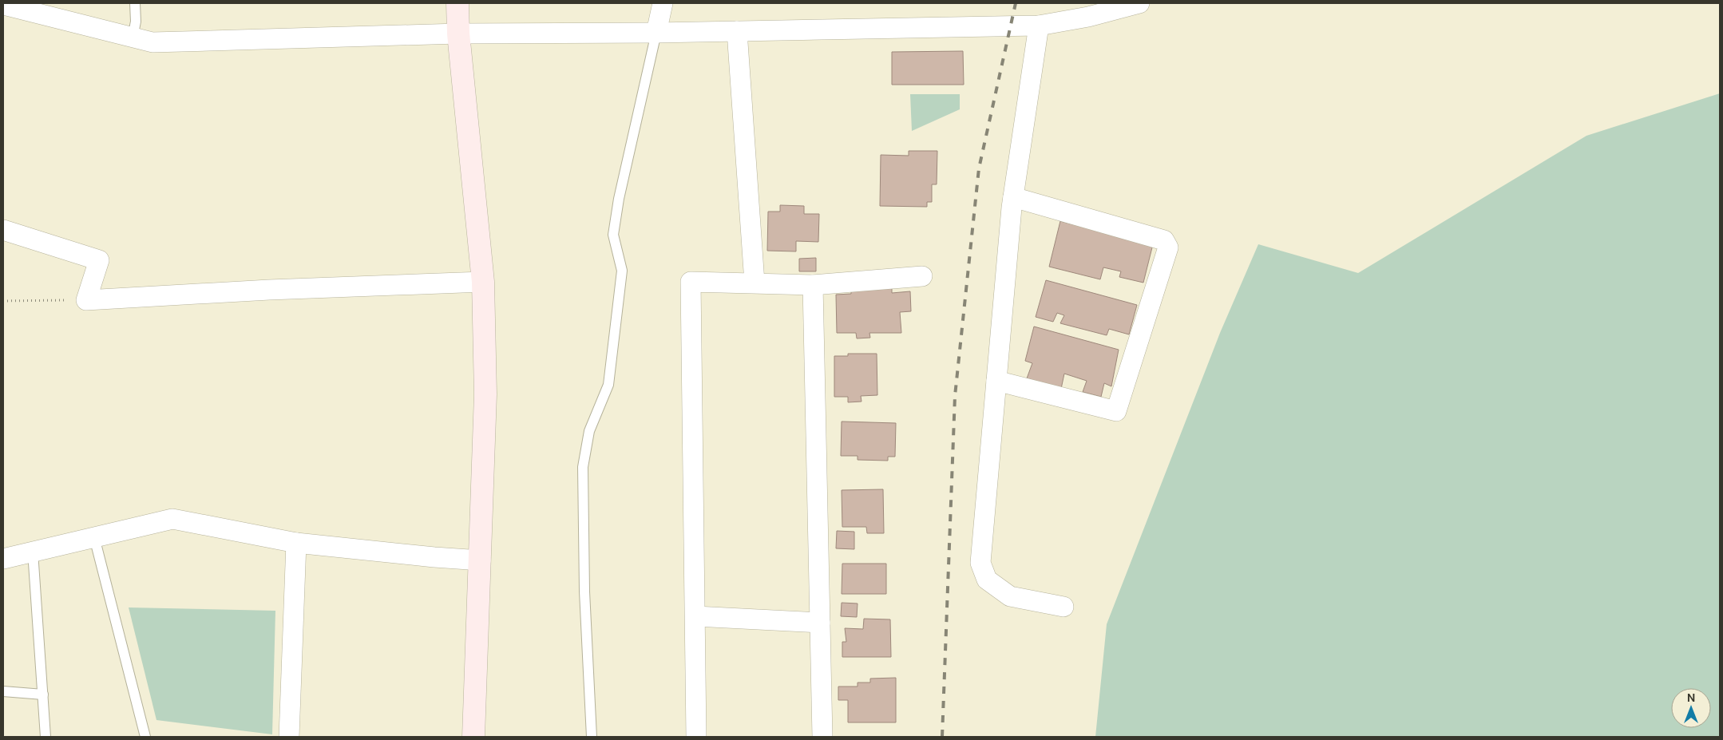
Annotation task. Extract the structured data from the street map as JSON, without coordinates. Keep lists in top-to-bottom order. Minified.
{"north":"top"}
